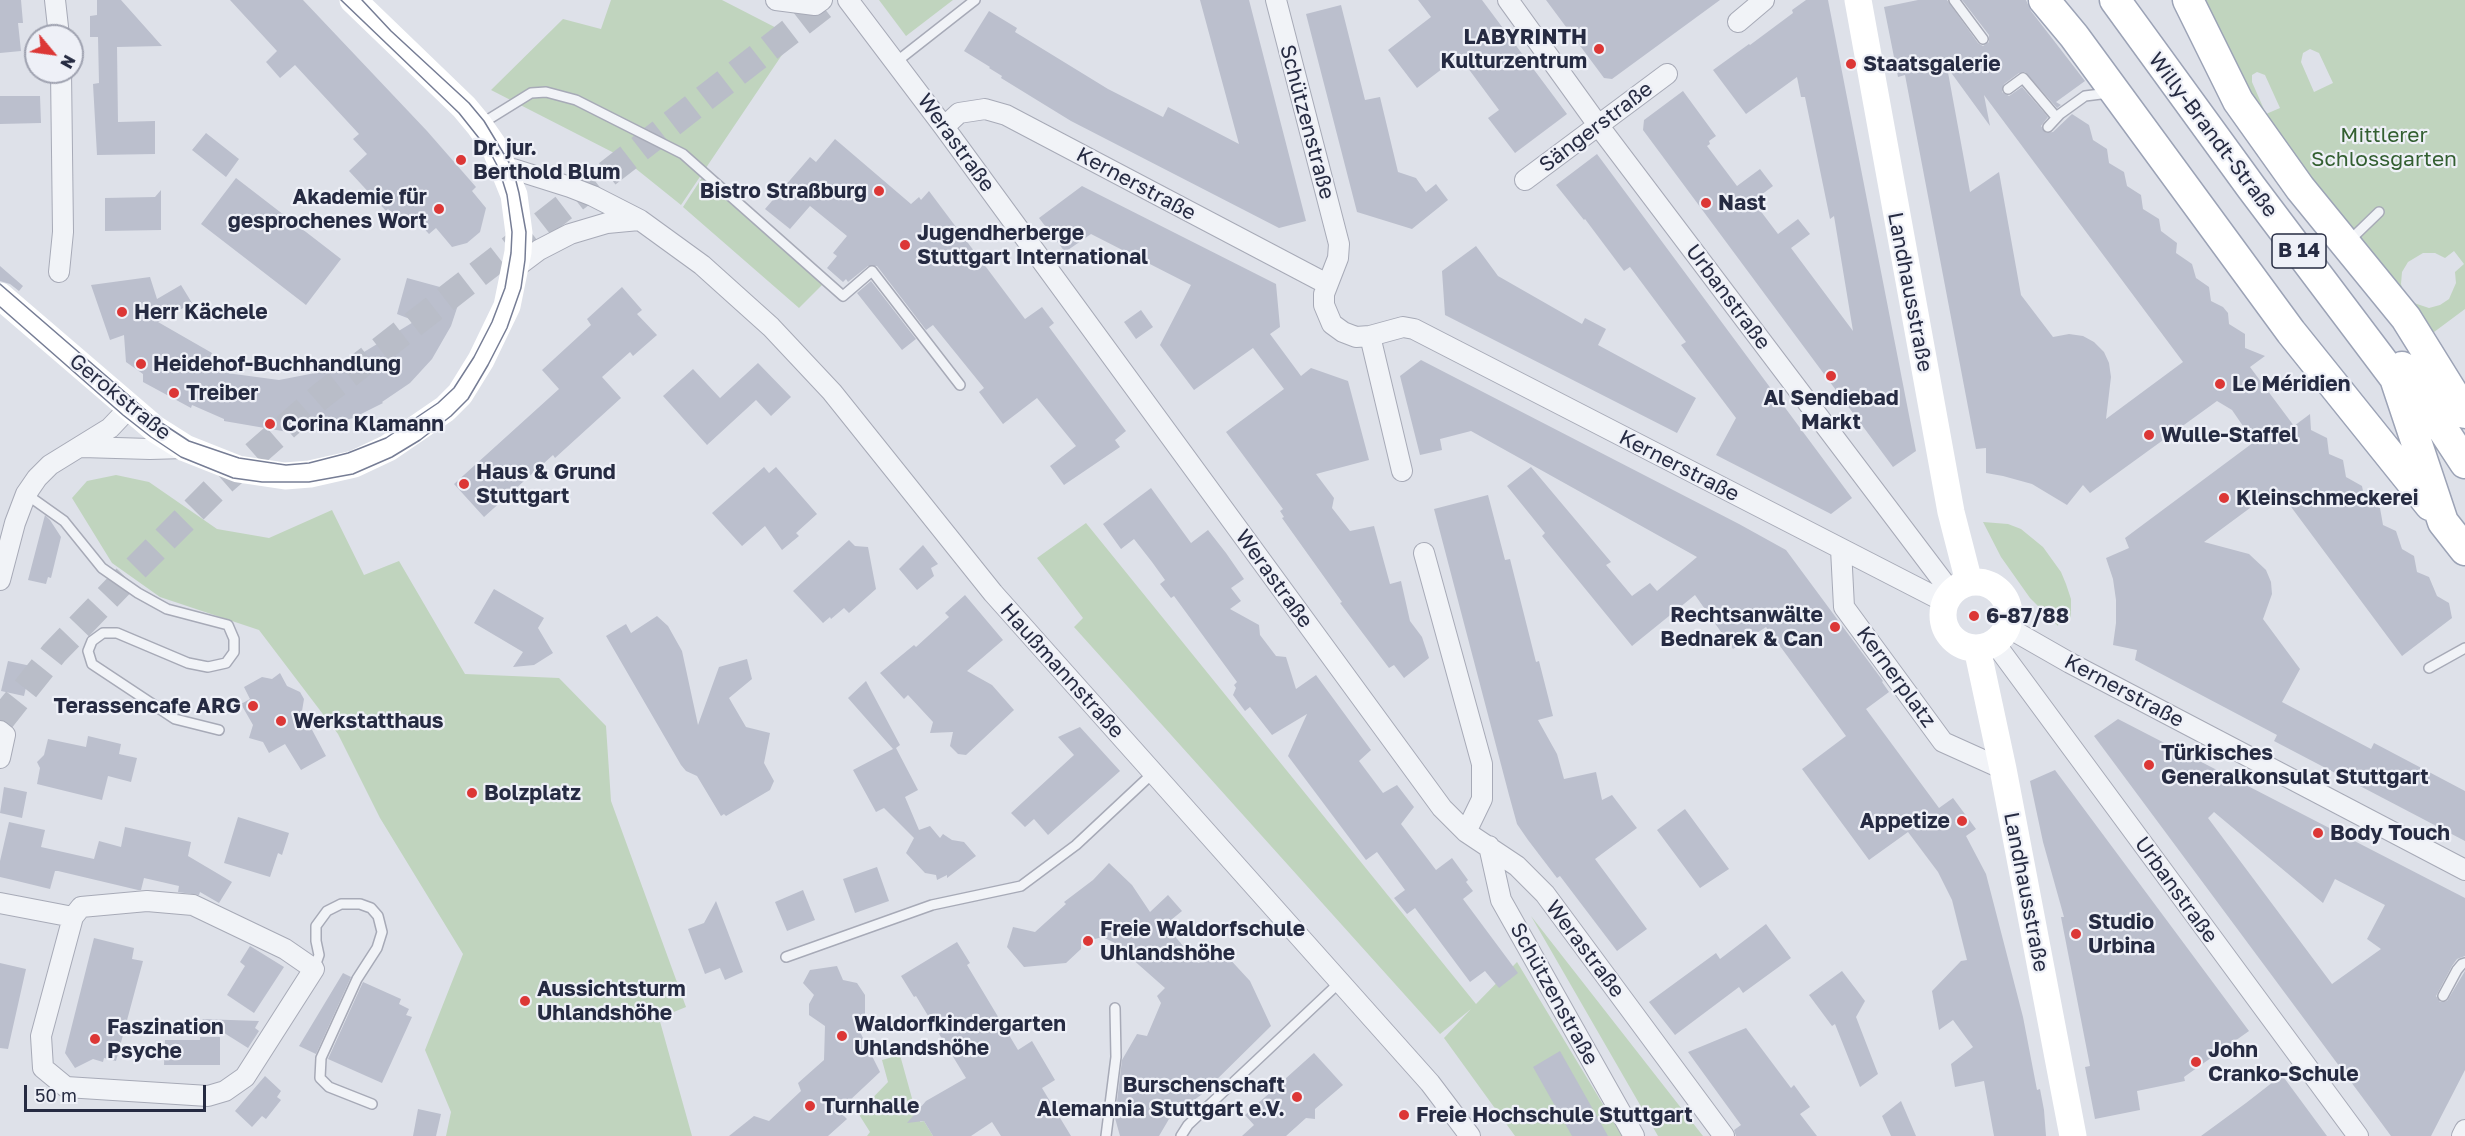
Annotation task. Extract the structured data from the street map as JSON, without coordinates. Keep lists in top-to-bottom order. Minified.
{"streets":{"main road":["Willy-Brandt-Straße","B 14"],"street":["Schützenstraße","Sängerstraße","Werastraße","Kernerstraße","Landhausstraße","Urbanstraße","Gerokstraße","Haußmannstraße","Kernerplatz"]},"crossings":[["Schützenstraße","Werastraße"],["Schützenstraße","Kernerstraße"],["Sängerstraße","Urbanstraße"],["Werastraße","Kernerstraße"],["Kernerstraße","Landhausstraße"],["Kernerstraße","Urbanstraße"],["Kernerstraße","Kernerplatz"],["Landhausstraße","Urbanstraße"],["Landhausstraße","Kernerplatz"],["Gerokstraße","Haußmannstraße"]],"parks":["Mittlerer Schlossgarten"],"places":["LABYRINTH Kulturzentrum","Staatsgalerie","Dr. jur. Berthold Blum","Bistro Straßburg","Nast","Akademie für gesprochenes Wort","Jugendherberge Stuttgart International","Herr Kächele","Heidehof-Buchhandlung","Al Sendiebad Markt","Le Méridien","Treiber","Corina Klamann","Wulle-Staffel","Haus & Grund Stuttgart","Kleinschmeckerei","6-87/88","Rechtsanwälte Bednarek & Can","Terassencafe ARG","Werkstatthaus","Türkisches Generalkonsulat Stuttgart","Bolzplatz","Appetize","Body Touch","Studio Urbina","Freie Waldorfschule Uhlandshöhe","Aussichtsturm Uhlandshöhe","Waldorfkindergarten Uhlandshöhe","Faszination Psyche","John Cranko-Schule","Burschenschaft Alemannia Stuttgart e.V.","Turnhalle","Freie Hochschule Stuttgart"],"scale_bar":"50 m","north":"bottom right"}
